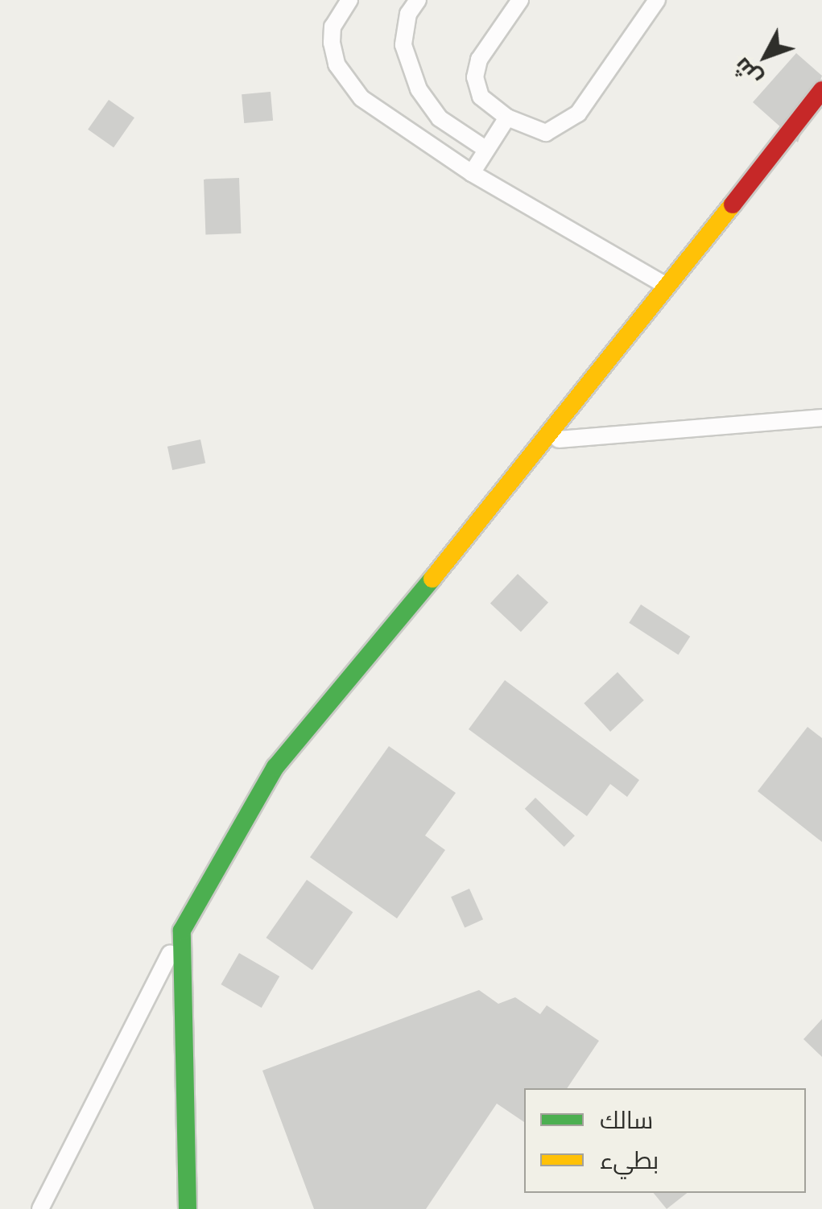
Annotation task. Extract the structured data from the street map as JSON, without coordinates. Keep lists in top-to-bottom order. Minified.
{"legend":["سالك","بطيء"],"north":"bottom left"}
